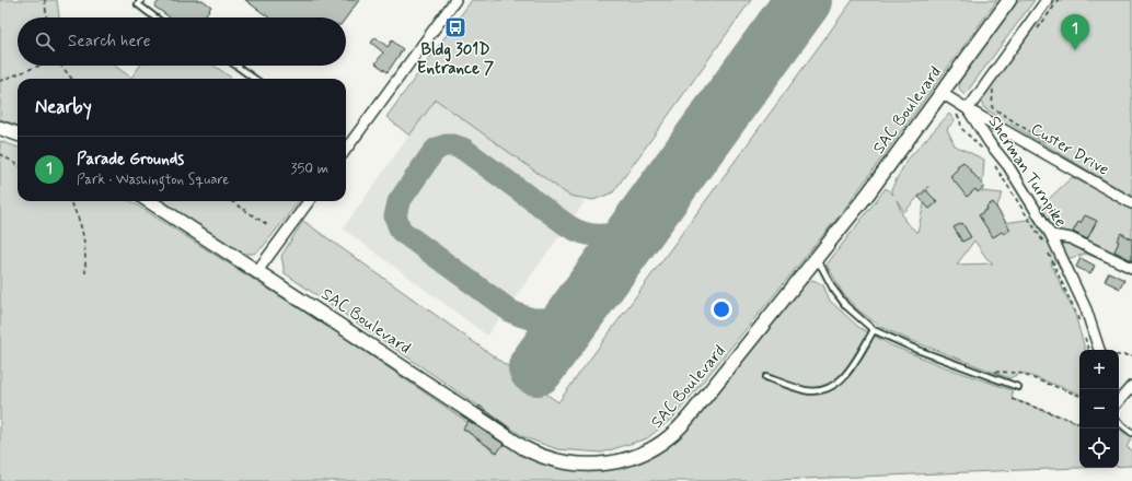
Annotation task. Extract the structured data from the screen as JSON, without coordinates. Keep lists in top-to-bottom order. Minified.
{"streets":{"street":["SAC Boulevard","Custer Drive","Sherman Turnpike"]},"crossings":[["SAC Boulevard","Sherman Turnpike"],["Custer Drive","Sherman Turnpike"]],"places":{"bus stop":["Bldg 301D Entrance 7"]},"page":{"pins":"1","search":"Search here","heading":"Nearby","list":[{"mark":"1","name":"Parade Grounds","note":"Park · Washington Square","value":"350 m"}],"map_buttons":["+","−"]}}
